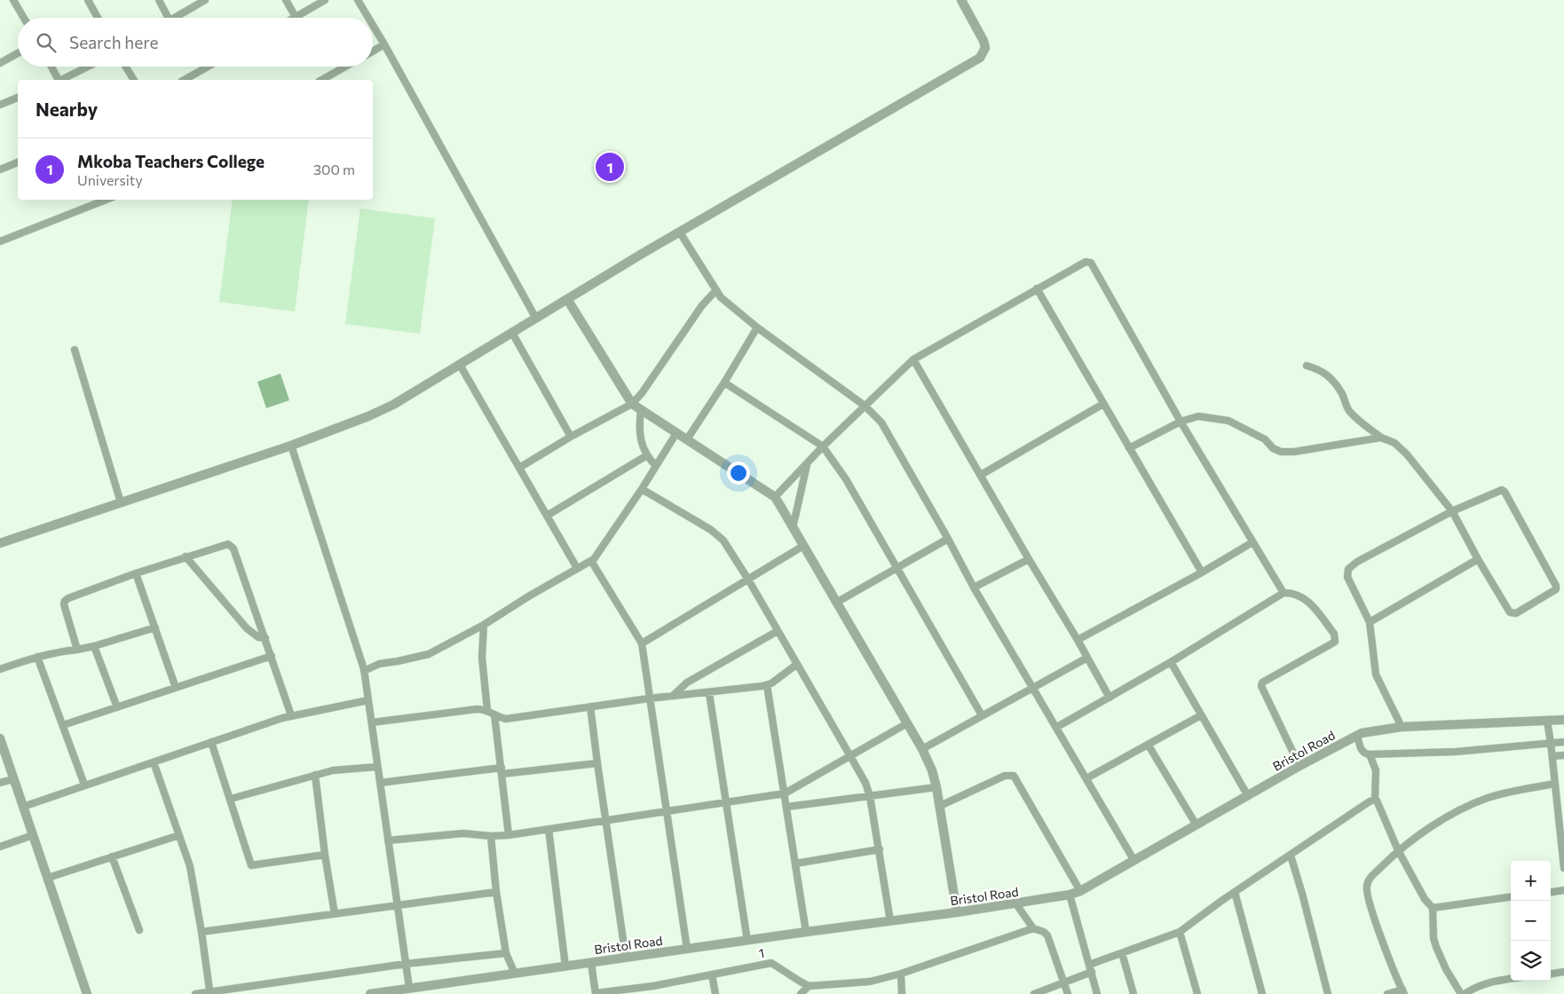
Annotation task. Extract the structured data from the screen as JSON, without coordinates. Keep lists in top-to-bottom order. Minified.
{"streets":{"street":["Bristol Road","1"]},"page":{"search":"Search here","heading":"Nearby","list":[{"mark":"1","name":"Mkoba Teachers College","note":"University","value":"300 m"}],"pins":"1","map_buttons":["+","−"]}}
